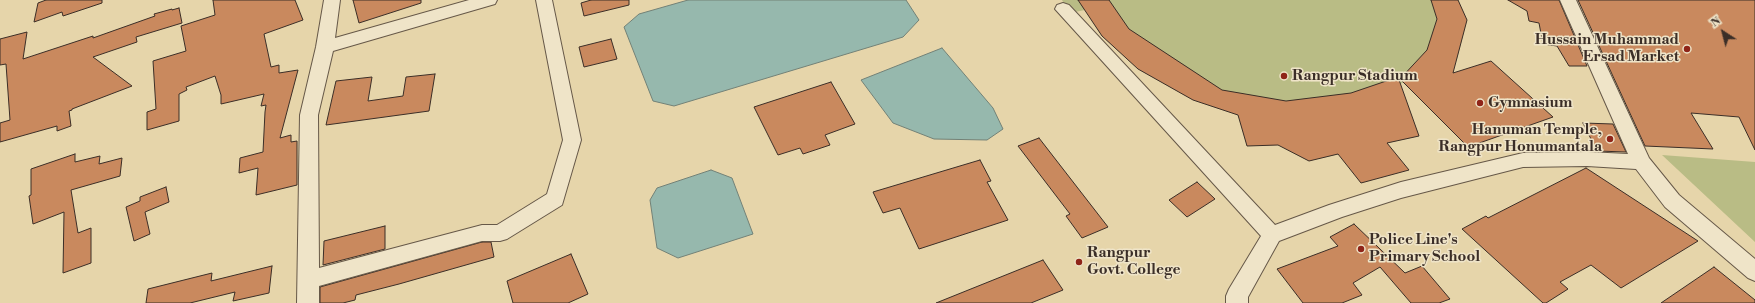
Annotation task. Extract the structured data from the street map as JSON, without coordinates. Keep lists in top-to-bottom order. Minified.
{"places":["Hussain Muhammad Ersad Market","Rangpur Stadium","Gymnasium","Hanuman Temple, Rangpur Honumantala","Police Line's Primary School","Rangpur Govt. College"],"north":"top left"}
